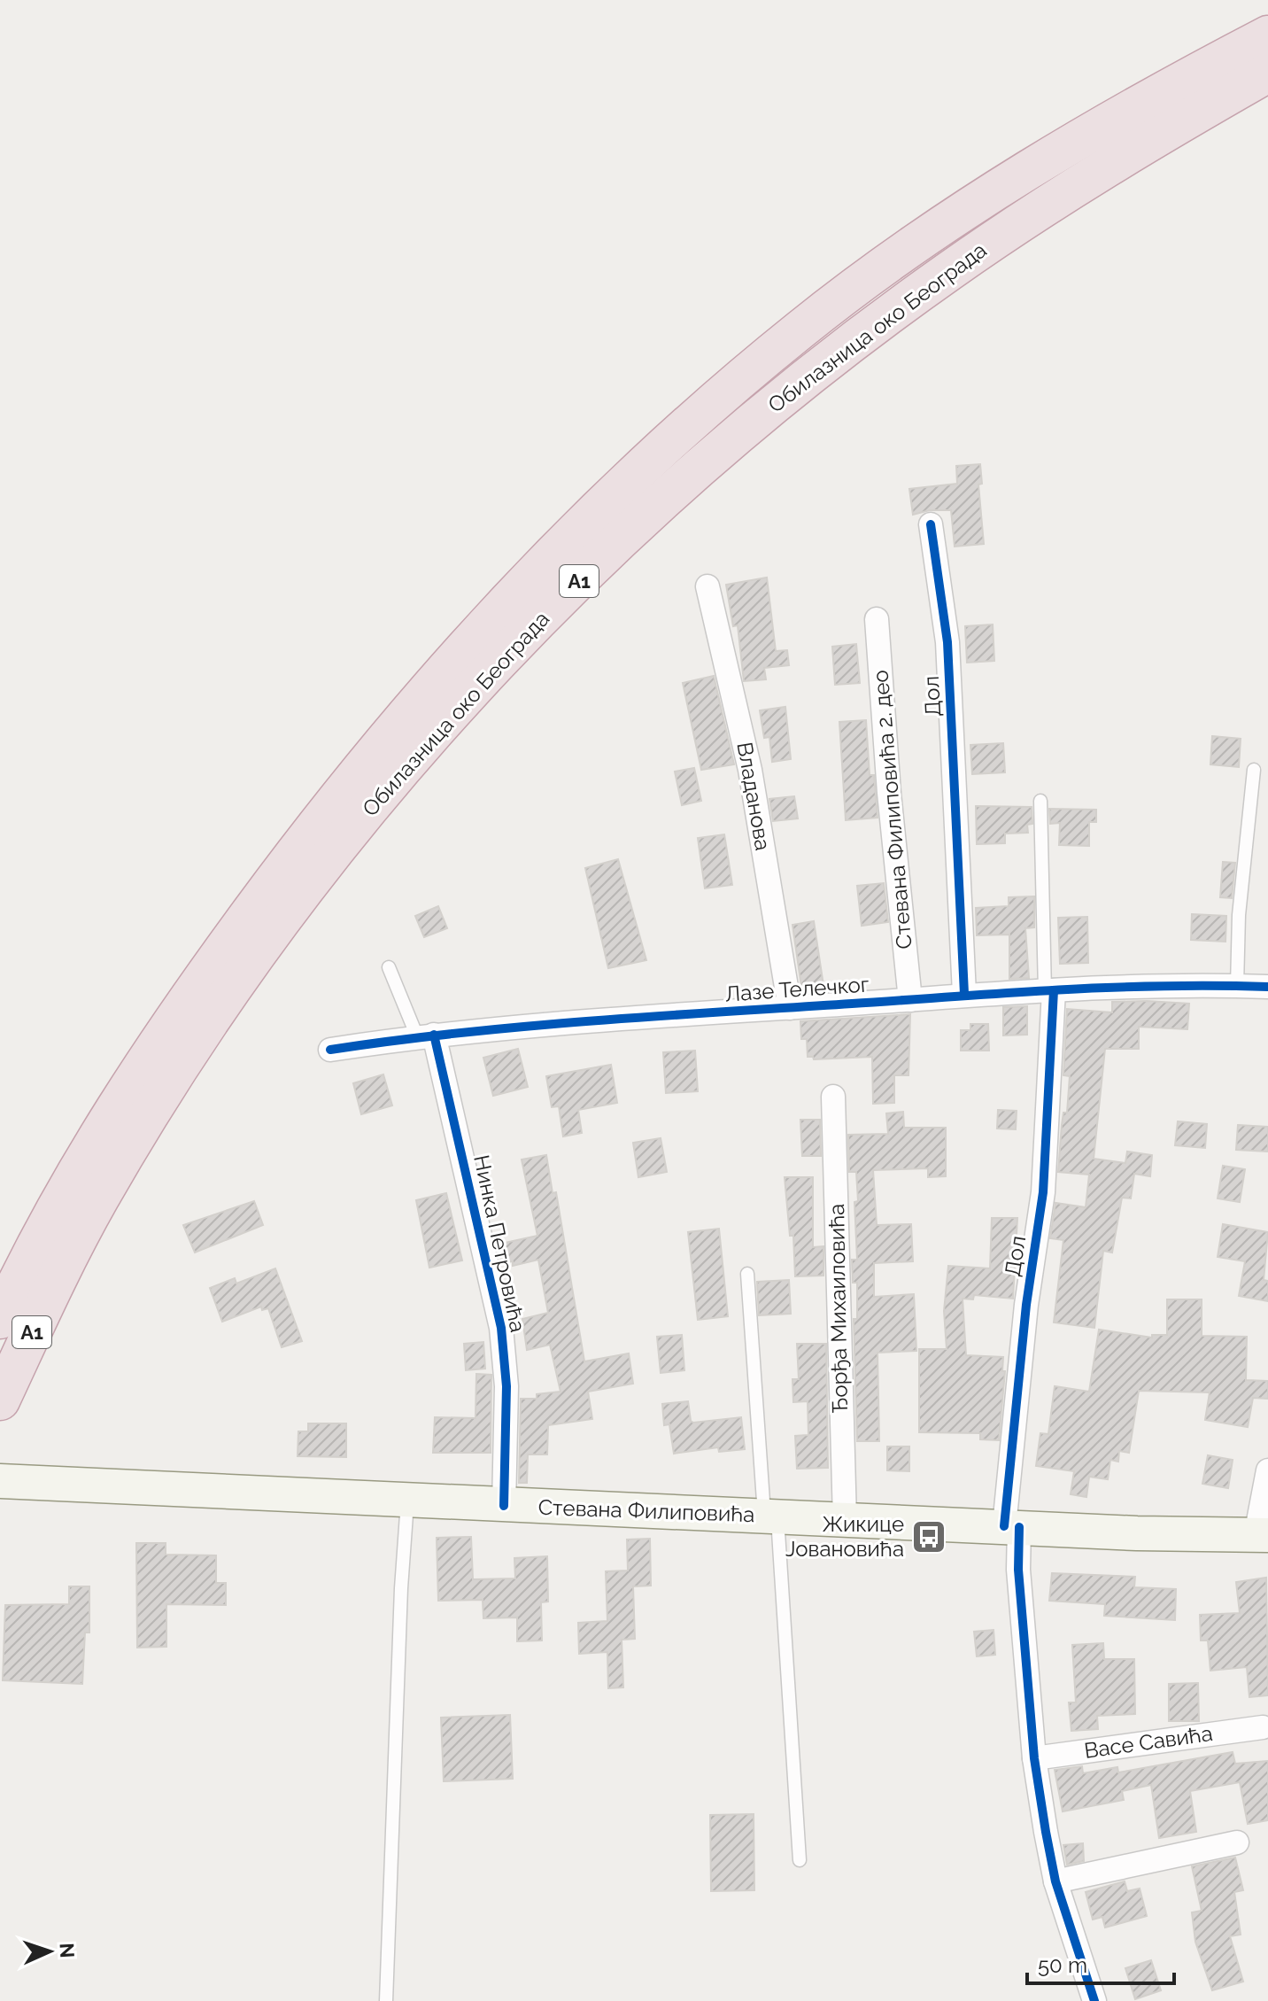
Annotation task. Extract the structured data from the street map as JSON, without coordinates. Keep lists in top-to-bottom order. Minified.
{"streets":{"highway":["Обилазница око Београда","A1"],"main road":["Стевана Филиповића"],"street":["Дол","Владанова","Стевана Филиповића 2. део","Лазе Телечког","Нинка Петровића","Ђорђа Михаиловића","Васе Савића"]},"crossings":[["Дол","Лазе Телечког"],["Дол","Стевана Филиповића"],["Дол","Васе Савића"],["Владанова","Лазе Телечког"],["Стевана Филиповића 2. део","Лазе Телечког"],["Лазе Телечког","Нинка Петровића"],["Нинка Петровића","Стевана Филиповића"],["Ђорђа Михаиловића","Стевана Филиповића"]],"places":{"bus stop":["Жикице Јовановића"]},"scale_bar":"50 m","north":"right"}
